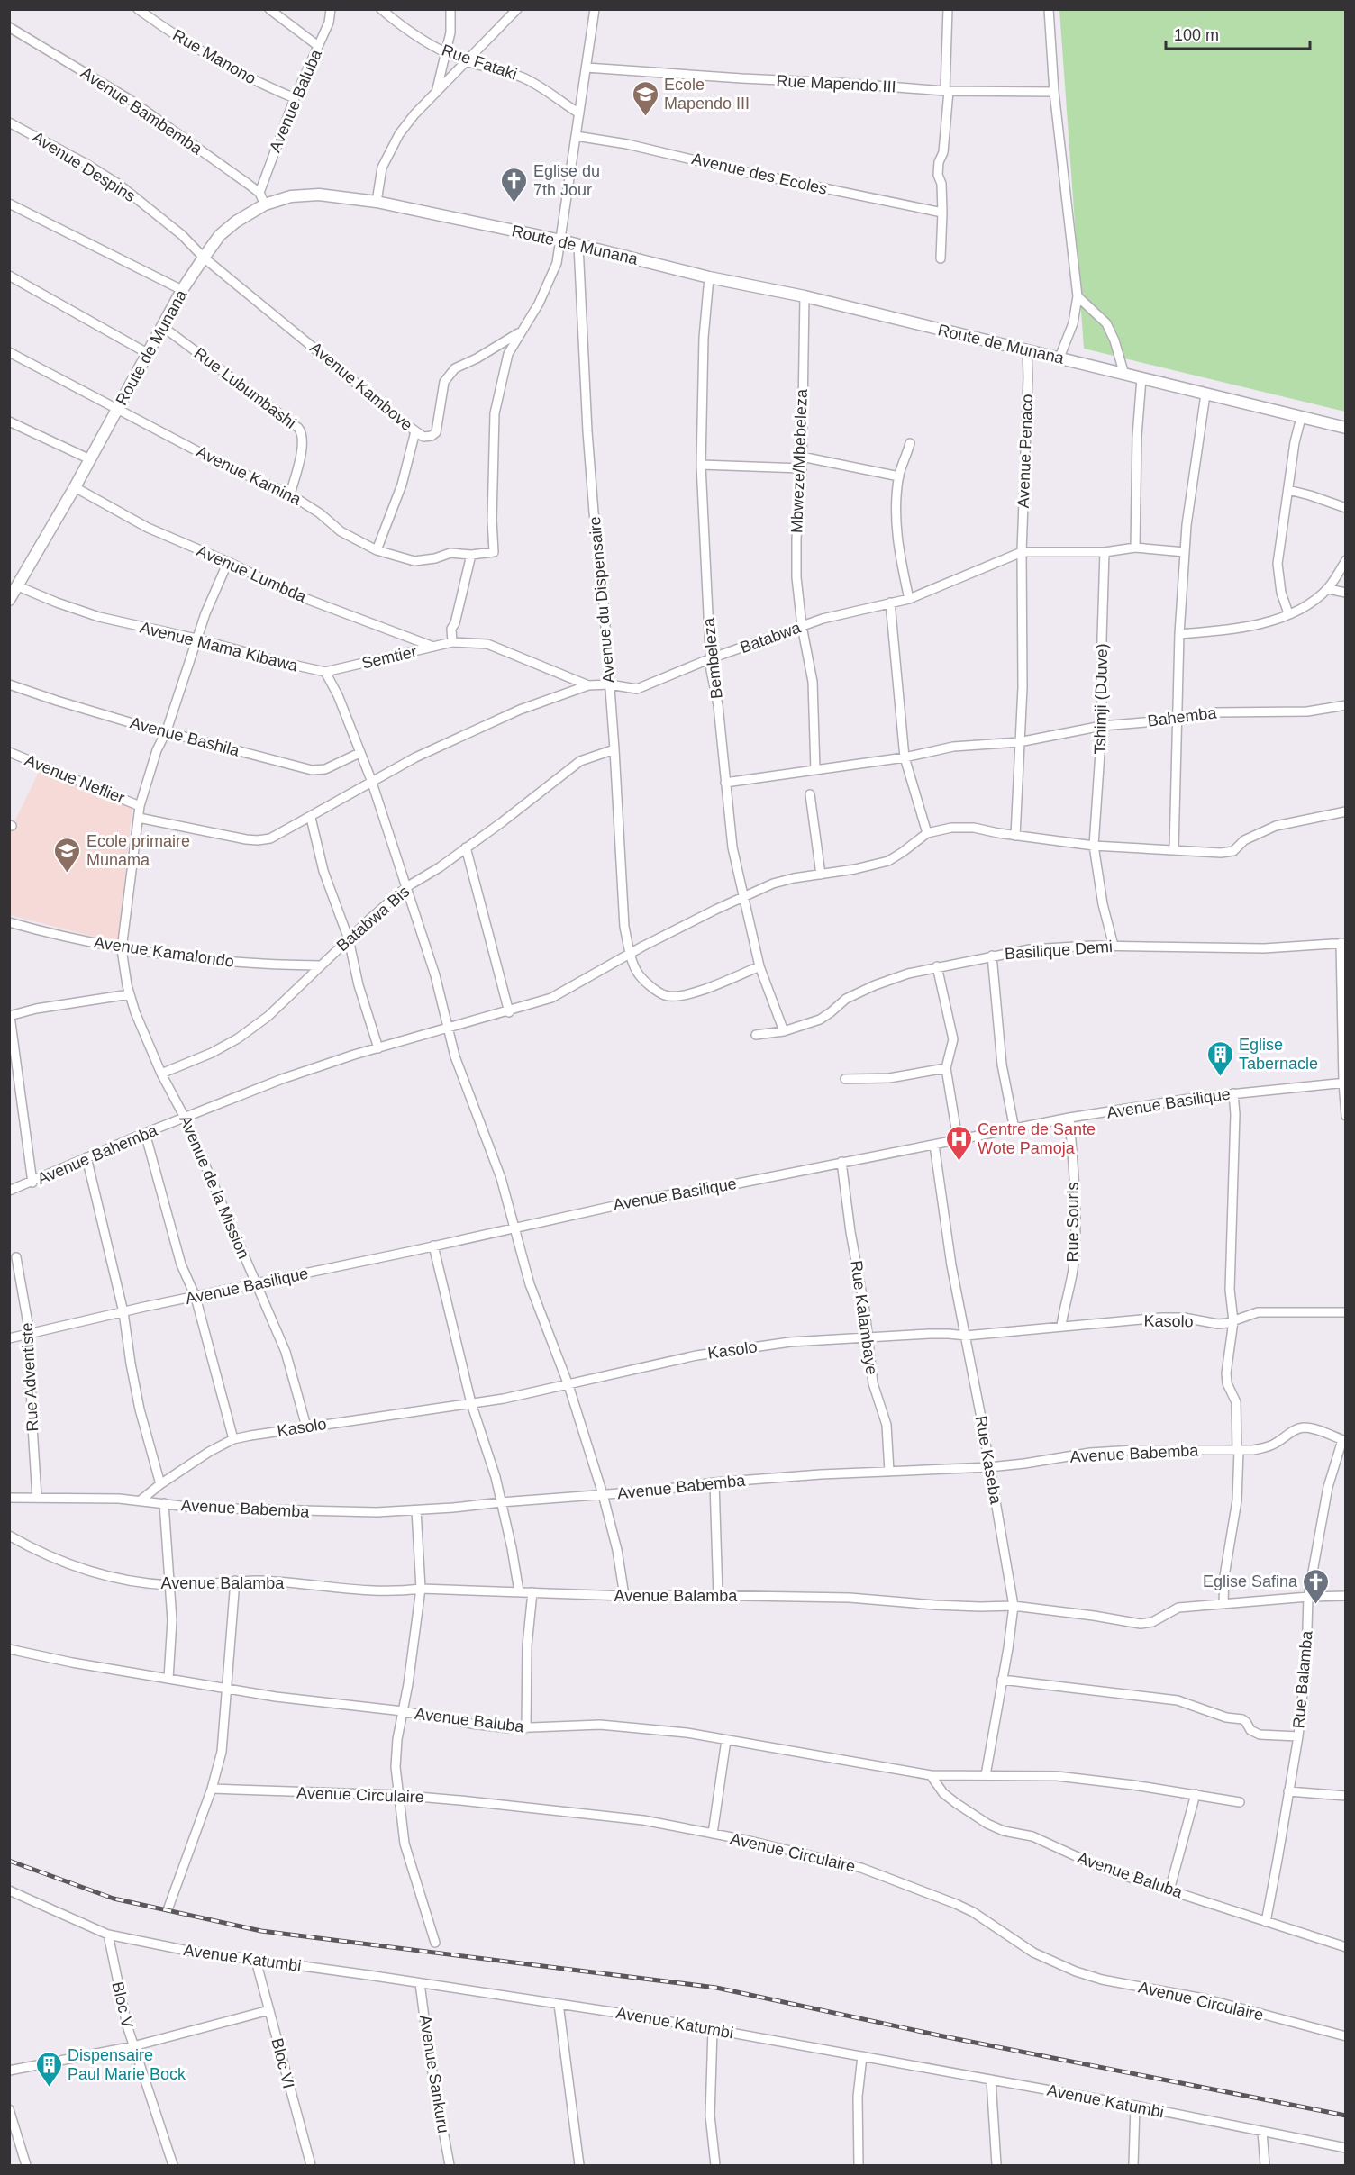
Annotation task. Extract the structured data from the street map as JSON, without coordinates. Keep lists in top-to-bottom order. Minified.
{"streets":{"main road":["Route de Munana"],"street":["Rue Manono","Rue Fataki","Rue Mapendo III","Avenue Baluba","Avenue Bambemba","Avenue Despins","Avenue des Ecoles","Avenue Kambove","Rue Lubumbashi","Avenue Penaco","Mbweze/Mbebeleza","Avenue Kamina","Avenue Lumbda","Avenue du Dispensaire","Batabwa","Avenue Mama Kibawa","Semtier","Bembeleza","Tshimji (DJuve)","Bahemba","Avenue Bashila","Avenue Neflier","Batabwa Bis","Basilique Demi","Avenue Kamalondo","Avenue Basilique","Avenue Bahemba","Avenue de la Mission","Rue Souris","Rue Kalambaye","Kasolo","Rue Adventiste","Avenue Babemba","Rue Kaseba","Avenue Balamba","Rue Balamba","Avenue Circulaire","Avenue Katumbi","Bloc V","Bloc VI","Avenue Sankuru"]},"crossings":[["Rue Manono","Avenue Baluba"],["Avenue Baluba","Avenue Bambemba"],["Avenue Baluba","Rue Kaseba"],["Avenue Baluba","Rue Balamba"],["Avenue Bambemba","Route de Munana"],["Avenue Despins","Route de Munana"],["Avenue Despins","Avenue Kambove"],["Route de Munana","Avenue Kambove"],["Route de Munana","Rue Lubumbashi"],["Route de Munana","Avenue Penaco"],["Route de Munana","Mbweze/Mbebeleza"],["Route de Munana","Avenue Kamina"],["Route de Munana","Avenue Lumbda"],["Route de Munana","Avenue du Dispensaire"],["Route de Munana","Avenue Mama Kibawa"],["Route de Munana","Bembeleza"],["Avenue Kambove","Avenue Kamina"],["Rue Lubumbashi","Avenue Kamina"],["Avenue Penaco","Batabwa"],["Avenue Penaco","Bahemba"],["Mbweze/Mbebeleza","Batabwa"],["Mbweze/Mbebeleza","Bahemba"],["Avenue Lumbda","Semtier"],["Avenue du Dispensaire","Batabwa"],["Avenue du Dispensaire","Bembeleza"],["Avenue du Dispensaire","Batabwa Bis"],["Avenue du Dispensaire","Avenue Bahemba"],["Batabwa","Semtier"],["Batabwa","Bembeleza"],["Batabwa","Tshimji (DJuve)"],["Batabwa","Avenue de la Mission"],["Avenue Mama Kibawa","Semtier"],["Bembeleza","Bahemba"],["Bembeleza","Basilique Demi"],["Bembeleza","Avenue Bahemba"],["Tshimji (DJuve)","Bahemba"],["Tshimji (DJuve)","Basilique Demi"],["Batabwa Bis","Avenue Kamalondo"],["Batabwa Bis","Avenue de la Mission"],["Avenue Kamalondo","Avenue de la Mission"],["Avenue Basilique","Avenue de la Mission"],["Avenue Basilique","Rue Souris"],["Avenue Basilique","Rue Kalambaye"],["Avenue Basilique","Rue Adventiste"],["Avenue Basilique","Rue Kaseba"],["Avenue Bahemba","Avenue de la Mission"],["Avenue de la Mission","Kasolo"],["Rue Souris","Kasolo"],["Rue Kalambaye","Kasolo"],["Rue Kalambaye","Avenue Babemba"],["Kasolo","Avenue Babemba"],["Kasolo","Rue Kaseba"],["Rue Adventiste","Avenue Babemba"],["Avenue Babemba","Rue Kaseba"],["Avenue Babemba","Rue Balamba"],["Rue Kaseba","Avenue Balamba"],["Avenue Balamba","Rue Balamba"],["Avenue Katumbi","Bloc V"],["Avenue Katumbi","Bloc VI"],["Avenue Katumbi","Avenue Sankuru"]],"places":{"school or university":["Ecole Mapendo III","Ecole primaire Munama"],"church":["Eglise du 7th Jour","Eglise Safina"],"building":["Eglise Tabernacle","Dispensaire Paul Marie Bock"],"hospital":["Centre de Sante Wote Pamoja"]},"scale_bar":"100 m"}
